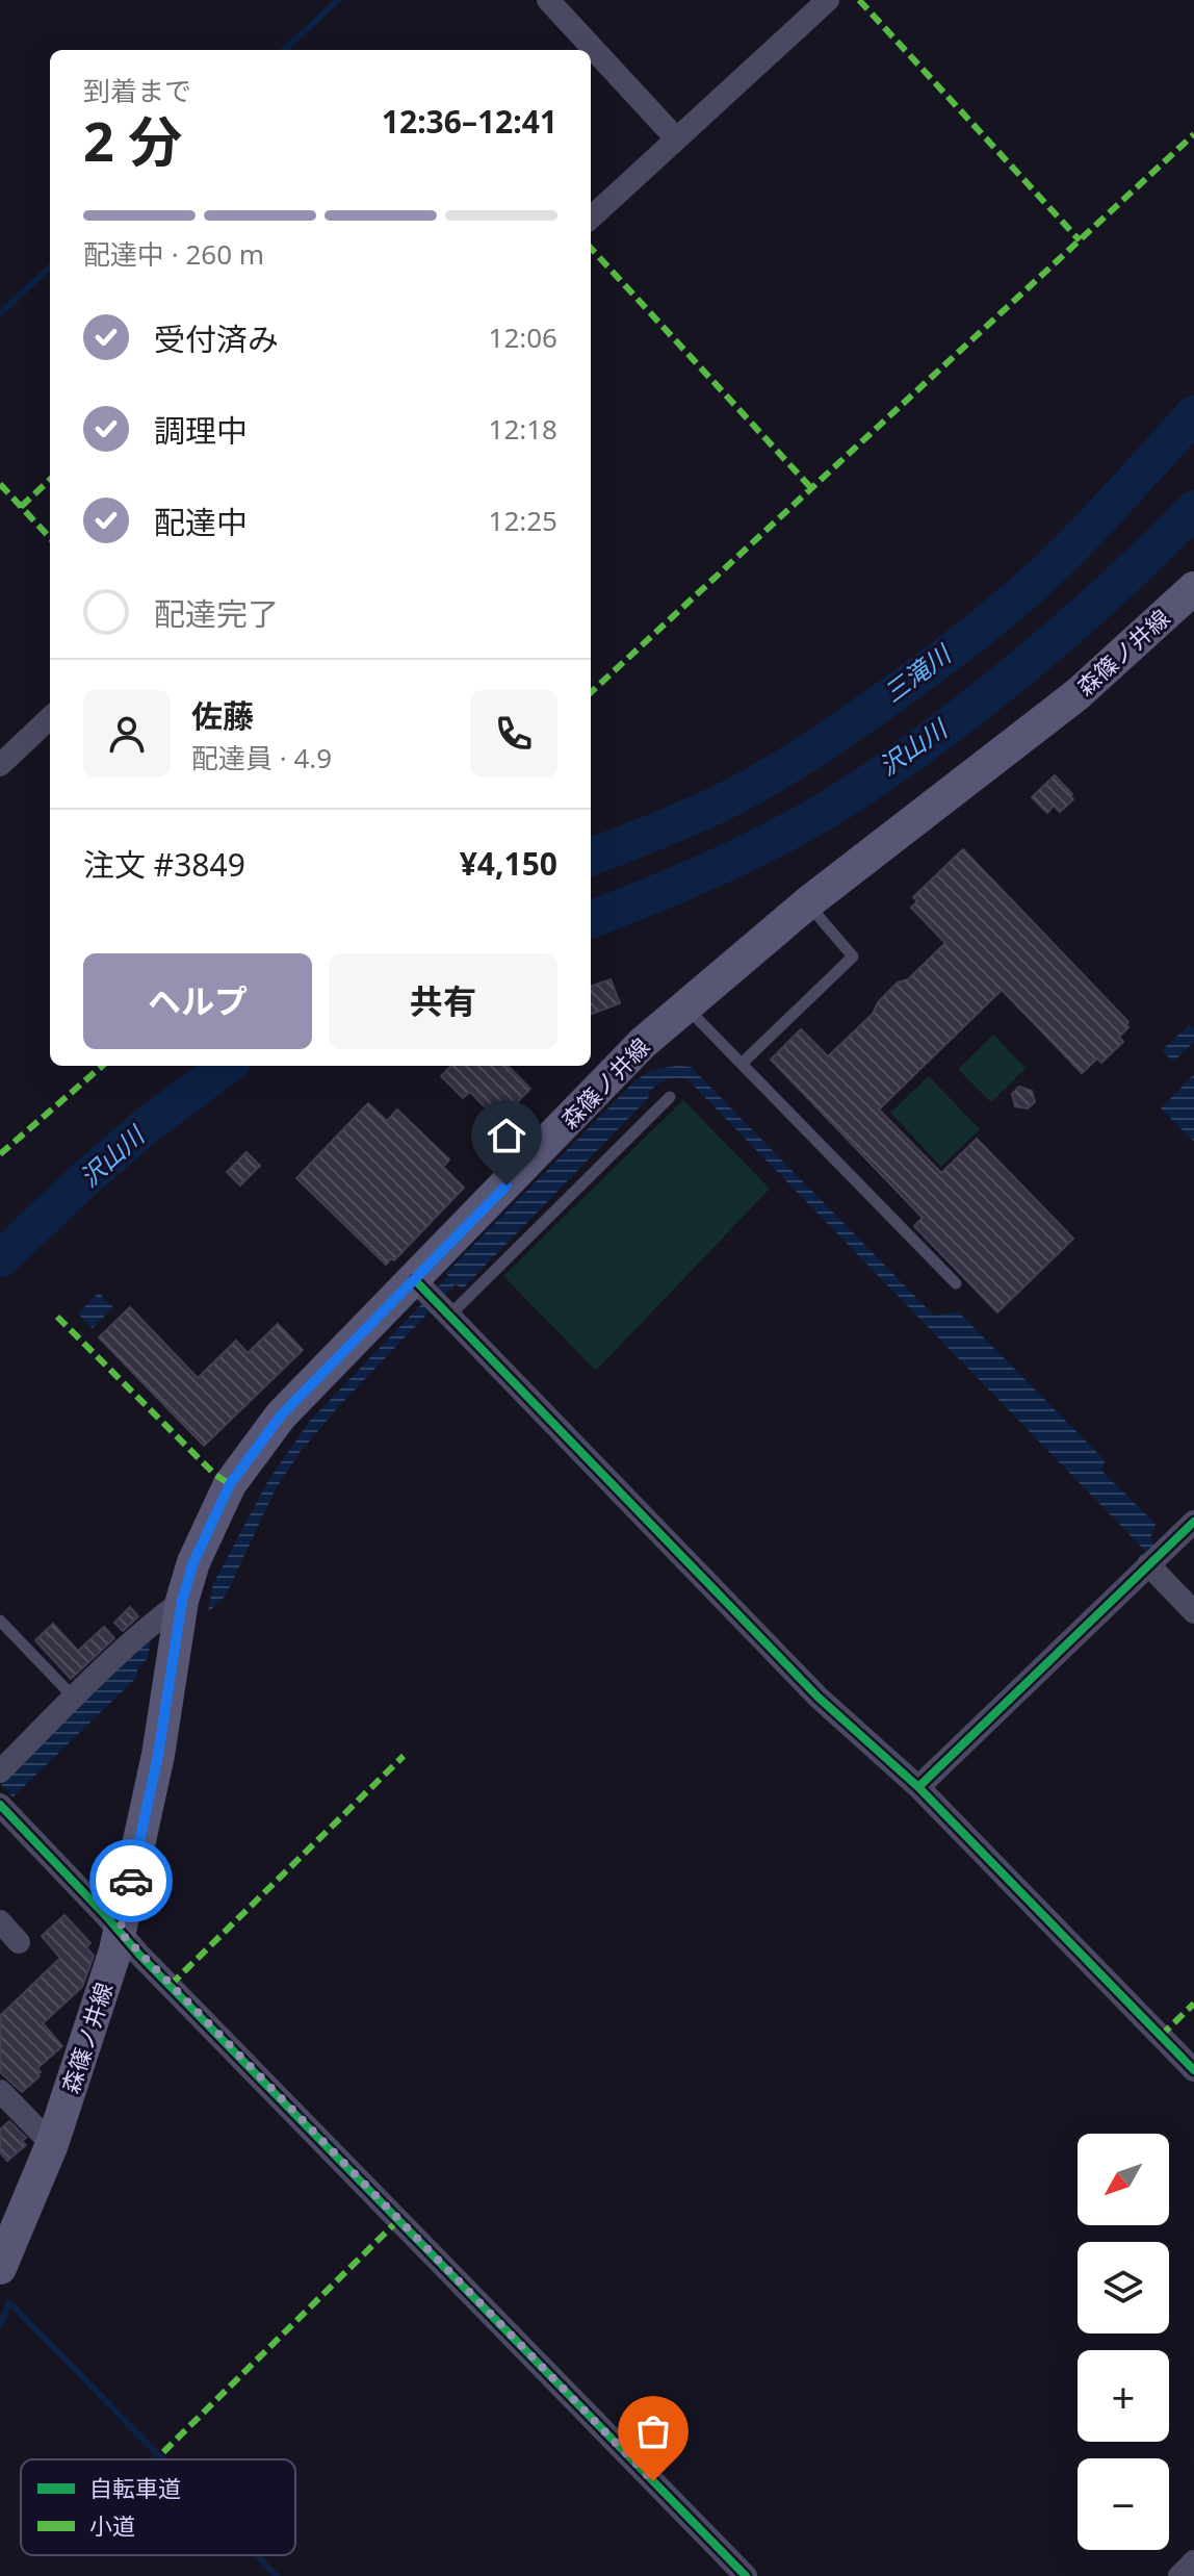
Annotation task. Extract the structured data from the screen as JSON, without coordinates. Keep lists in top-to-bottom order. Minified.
{"streets":{"main road":["森篠ノ井線"]},"water":["三滝川","沢山川"],"legend":["自転車道","小道"],"north":"bottom left","page":{"heading":["2 分","到着まで","12:36–12:41"],"panel":["佐藤","配達員 · 4.9","注文 #3849","¥4,150"],"bar":"配達中 · 260 m","list":[["受付済み","12:06"],["調理中","12:18"],["配達中","12:25"],"配達完了"],"buttons":["ヘルプ","共有"],"map_buttons":["+","−"]}}
